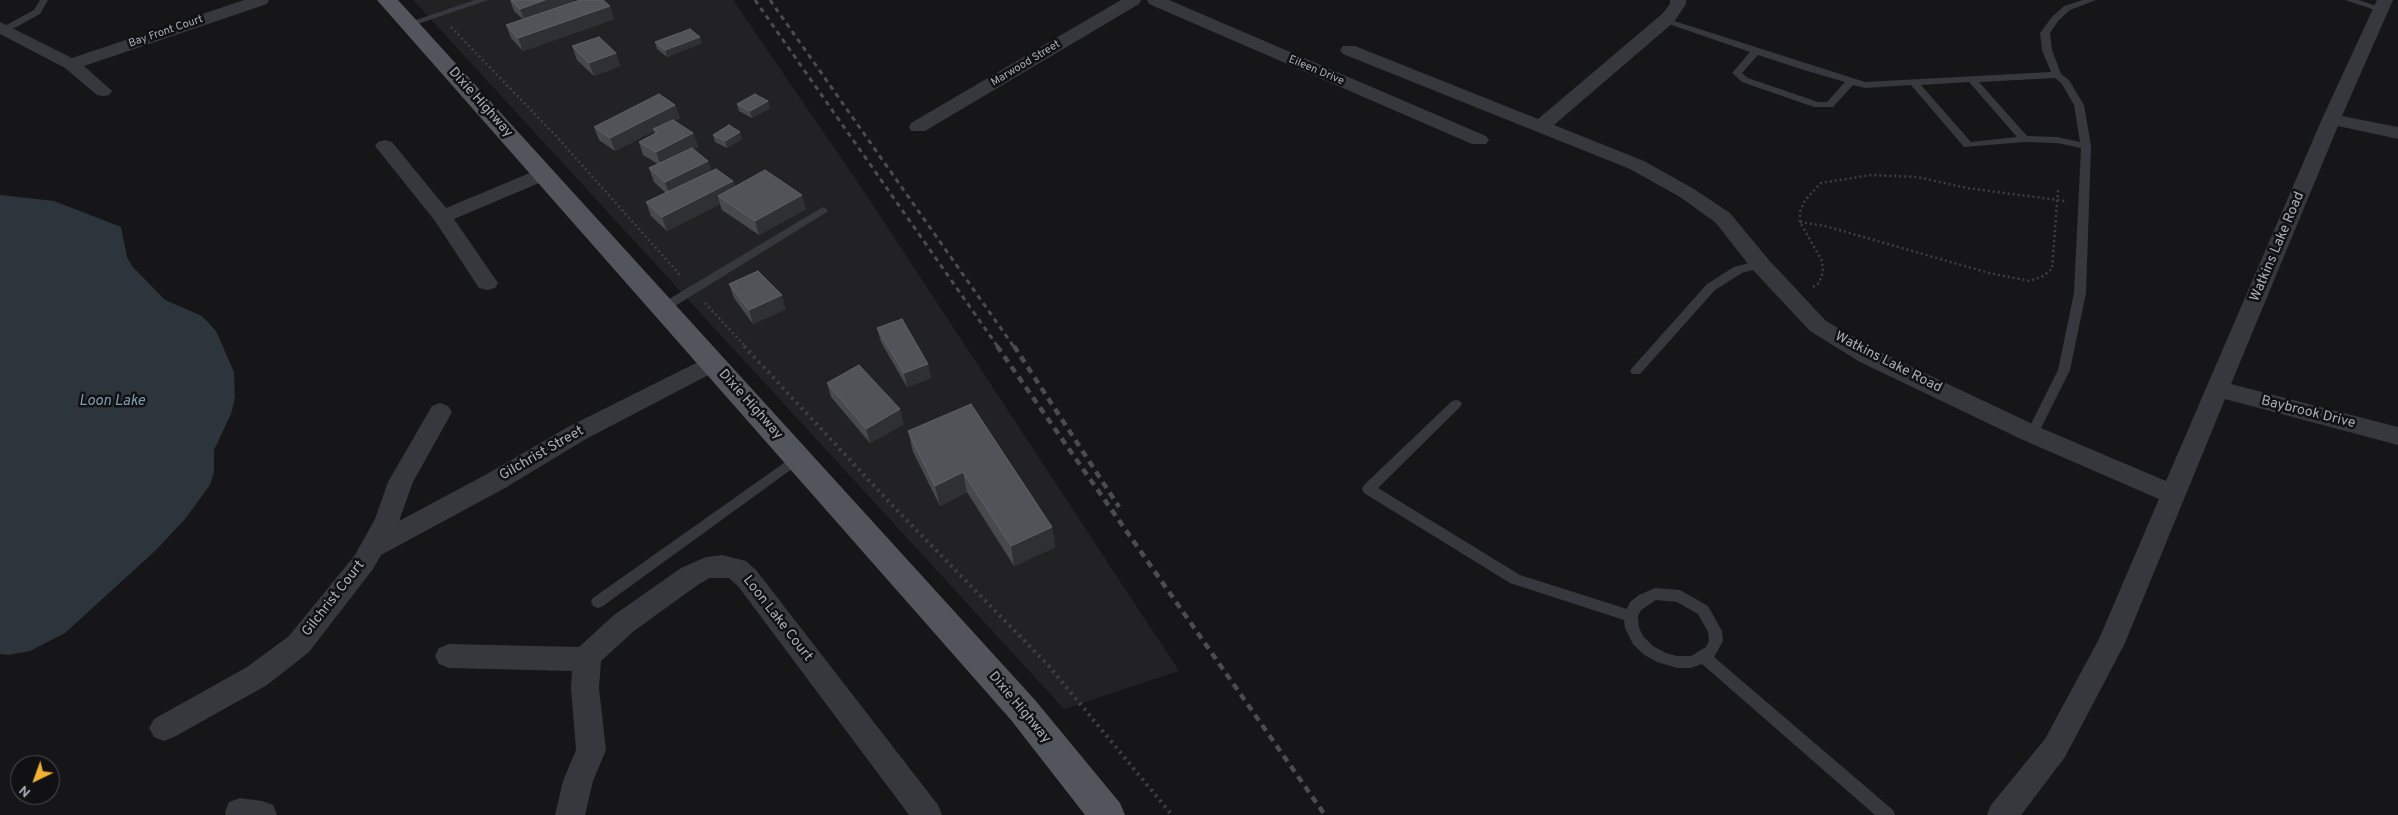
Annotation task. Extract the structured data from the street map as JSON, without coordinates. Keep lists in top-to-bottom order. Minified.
{"streets":{"main road":["Dixie Highway"],"street":["Bay Front Court","Marwood Street","Eileen Drive","Watkins Lake Road","Baybrook Drive","Gilchrist Street","Gilchrist Court","Loon Lake Court"]},"crossings":[["Dixie Highway","Gilchrist Street"],["Watkins Lake Road","Baybrook Drive"],["Gilchrist Street","Gilchrist Court"]],"water":["Loon Lake"],"north":"bottom left"}
